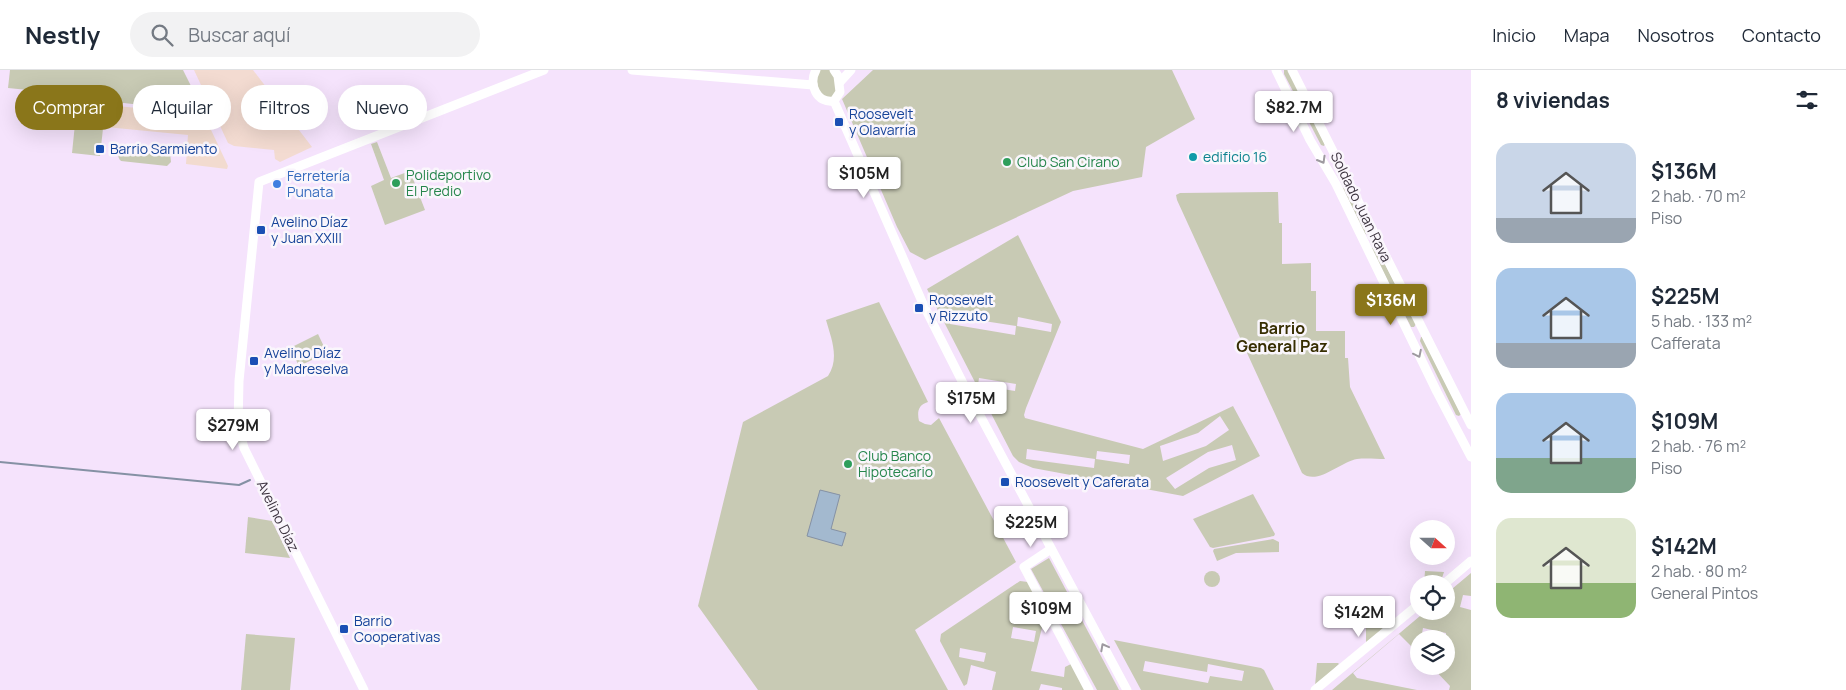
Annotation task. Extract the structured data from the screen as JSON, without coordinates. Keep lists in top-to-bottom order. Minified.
{"streets":{"street":["Soldado Juan Rava","Avelino Díaz"]},"districts":["Barrio General Paz"],"places":{"transit":["Roosevelt y Olavarría","Barrio Sarmiento","Avelino Díaz y Juan XXIII","Roosevelt y Rizzuto","Avelino Díaz y Madreselva","Roosevelt y Caferata","Barrio Cooperativas"],"other":["edificio 16","Club San Cirano","Polideportivo El Predio","Ferretería Punata","Club Banco Hipotecario"]},"north":"right","page":{"header":"Nestly","search":"Buscar aquí","nav":["Inicio","Mapa","Nosotros","Contacto"],"heading":"8 viviendas","chip":["Comprar","Alquilar","Filtros","Nuevo"],"price":["$82.7M","$105M","$136M","$175M","$279M","$225M","$109M","$142M"],"list":[{"name":"$136M","note":"2 hab. · 70 m² · Piso"},{"name":"$225M","note":"5 hab. · 133 m² · Cafferata"},{"name":"$109M","note":"2 hab. · 76 m² · Piso"},{"name":"$142M","note":"2 hab. · 80 m² · General Pintos"}]}}
